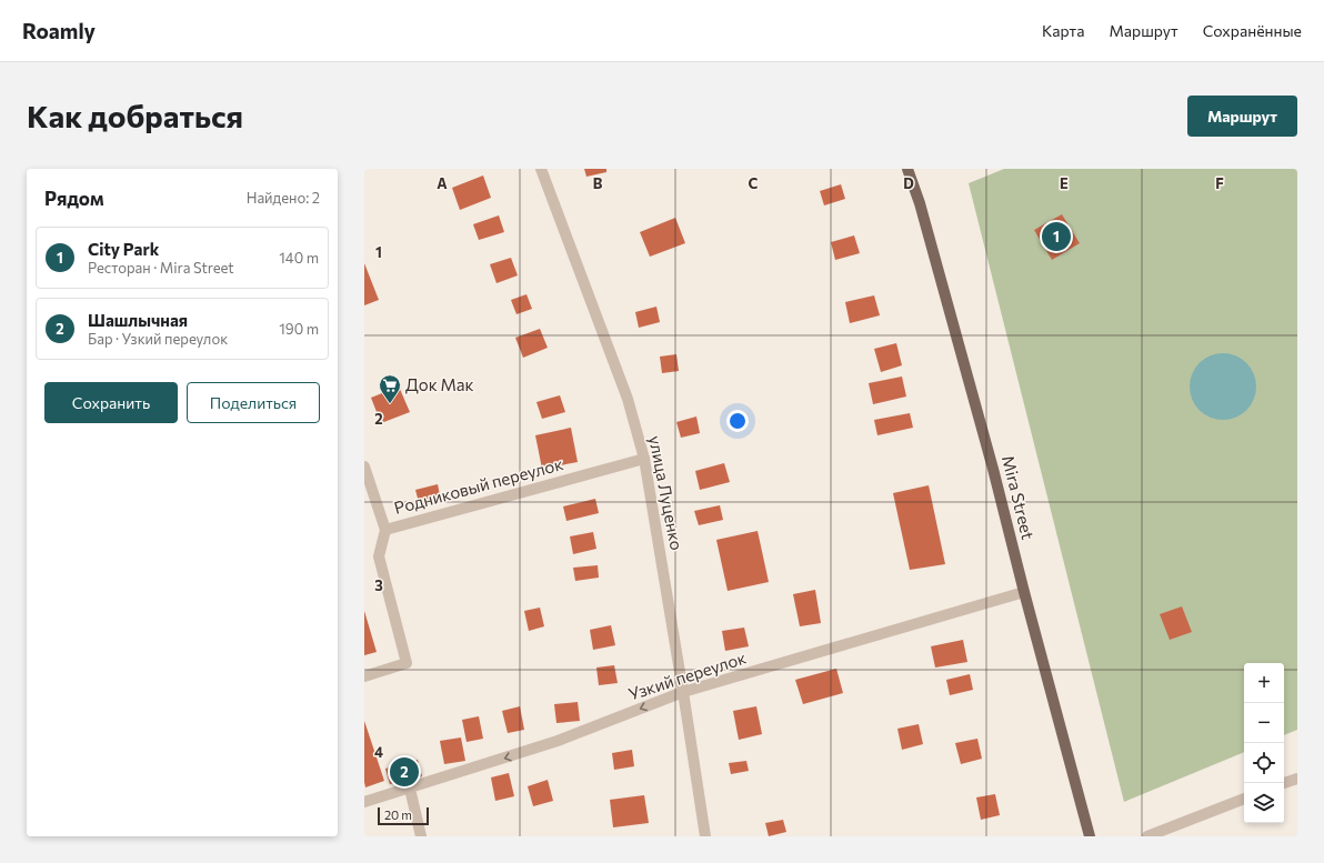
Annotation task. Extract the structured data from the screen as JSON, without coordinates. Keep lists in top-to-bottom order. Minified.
{"streets":{"main road":["Mira Street"],"street":["Родниковый переулок","улица Луценко","Узкий переулок"]},"crossings":[["Родниковый переулок","улица Луценко"],["улица Луценко","Узкий переулок"],["Mira Street","Узкий переулок"]],"one_way":["Узкий переулок"],"places":{"supermarket":["Док Мак"]},"scale_bar":"20 m","page":{"header":"Roamly","nav":["Карта","Маршрут","Сохранённые"],"buttons":["Маршрут",["Сохранить","Поделиться"]],"title":"Как добраться","heading":["Рядом","Найдено: 2"],"pins":["1","2"],"list":[{"mark":"1","name":"City Park","note":"Ресторан · Mira Street","value":"140 m"},{"mark":"2","name":"Шашлычная","note":"Бар · Узкий переулок","value":"190 m"}],"map_buttons":["+","−"],"scale":"20 m"},"grid":{"columns":["A","B","C","D","E","F"],"rows":["1","2","3","4"]}}
